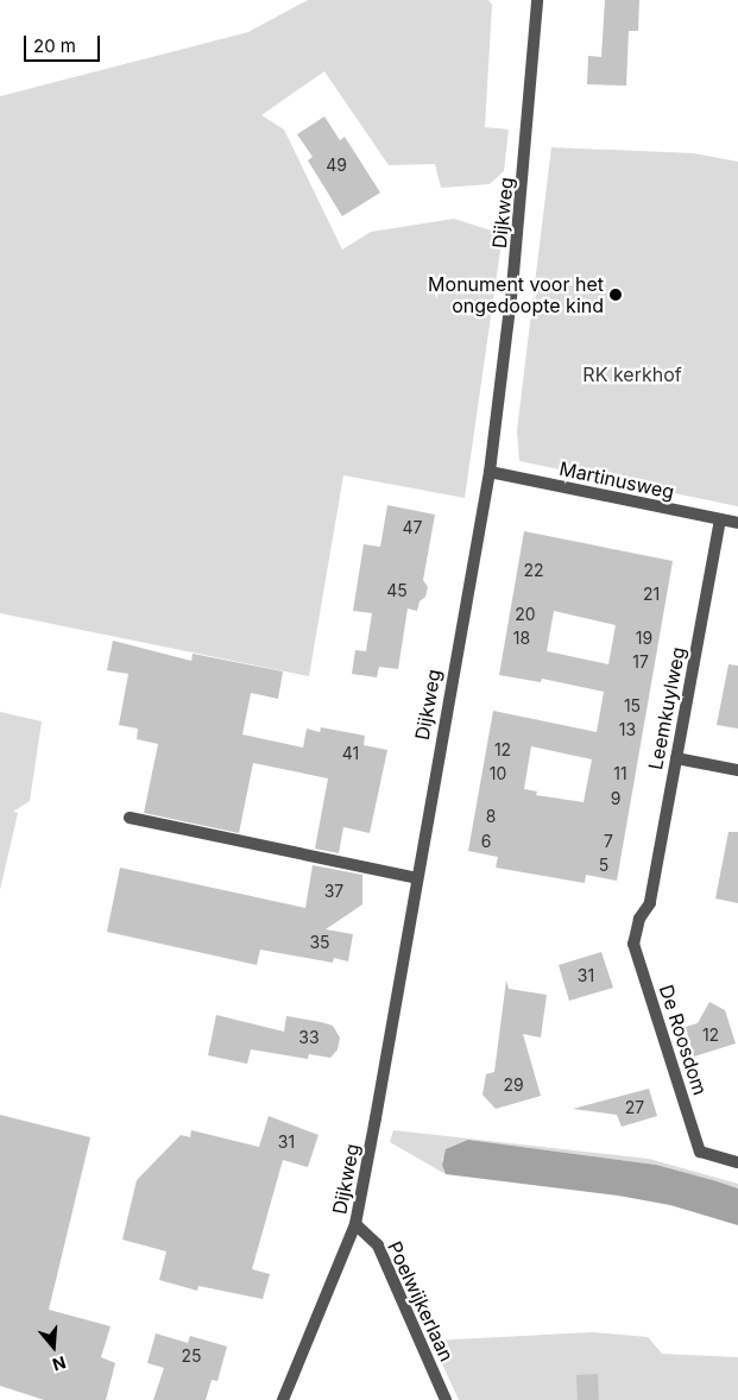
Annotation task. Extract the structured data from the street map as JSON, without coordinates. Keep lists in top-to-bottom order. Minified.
{"streets":{"street":["Dijkweg","Martinusweg","Leemkuylweg","De Roosdom","Poelwijkerlaan"]},"crossings":[["Dijkweg","Martinusweg"],["Dijkweg","Poelwijkerlaan"],["Martinusweg","Leemkuylweg"],["Leemkuylweg","De Roosdom"]],"parks":["RK kerkhof"],"places":["Monument voor het ongedoopte kind"],"house_numbers":["49","47","22","45","21","20","18","19","17","15","13","12","41","10","11","9","8","6","7","5","37","35","31","12","33","29","27","31","25"],"scale_bar":"20 m","north":"bottom"}
